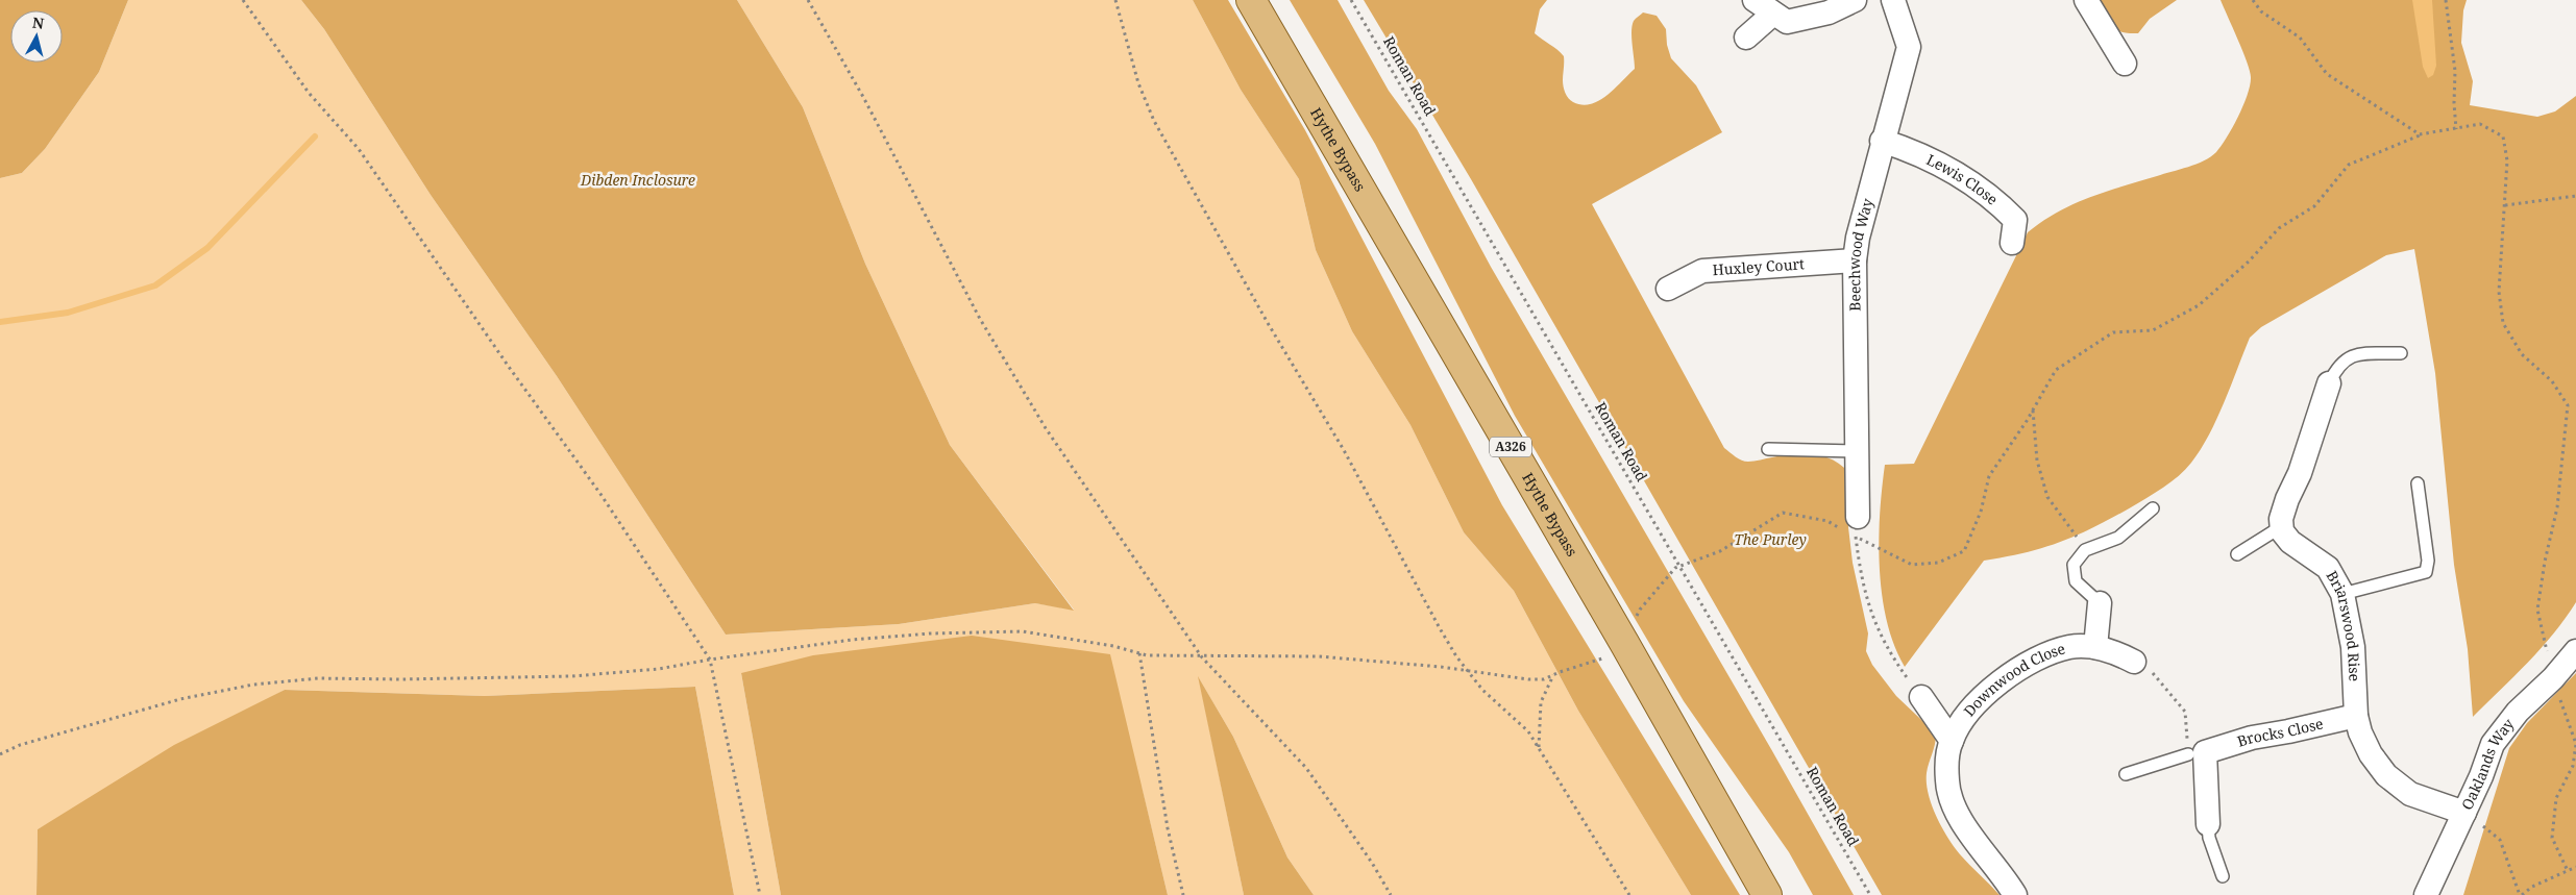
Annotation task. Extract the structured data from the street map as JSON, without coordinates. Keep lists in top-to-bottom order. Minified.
{"streets":{"main road":["Hythe Bypass","A326"],"street":["Lewis Close","Beechwood Way","Huxley Court","Briarswood Rise","Downwood Close","Brocks Close","Oaklands Way"],"path":["Roman Road"]},"crossings":[["Lewis Close","Beechwood Way"],["Beechwood Way","Huxley Court"],["Briarswood Rise","Brocks Close"],["Briarswood Rise","Oaklands Way"]],"parks":["Dibden Inclosure","The Purley"],"north":"top"}
